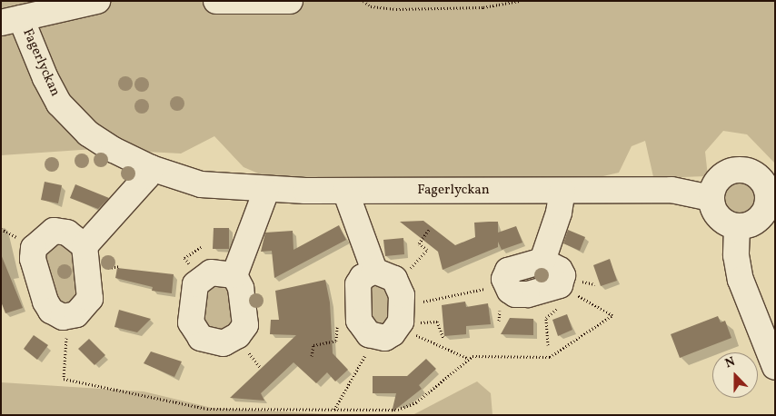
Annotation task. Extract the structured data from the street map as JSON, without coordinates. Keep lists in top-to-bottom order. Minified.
{"streets":{"street":["Fagerlyckan"]},"north":"top"}
